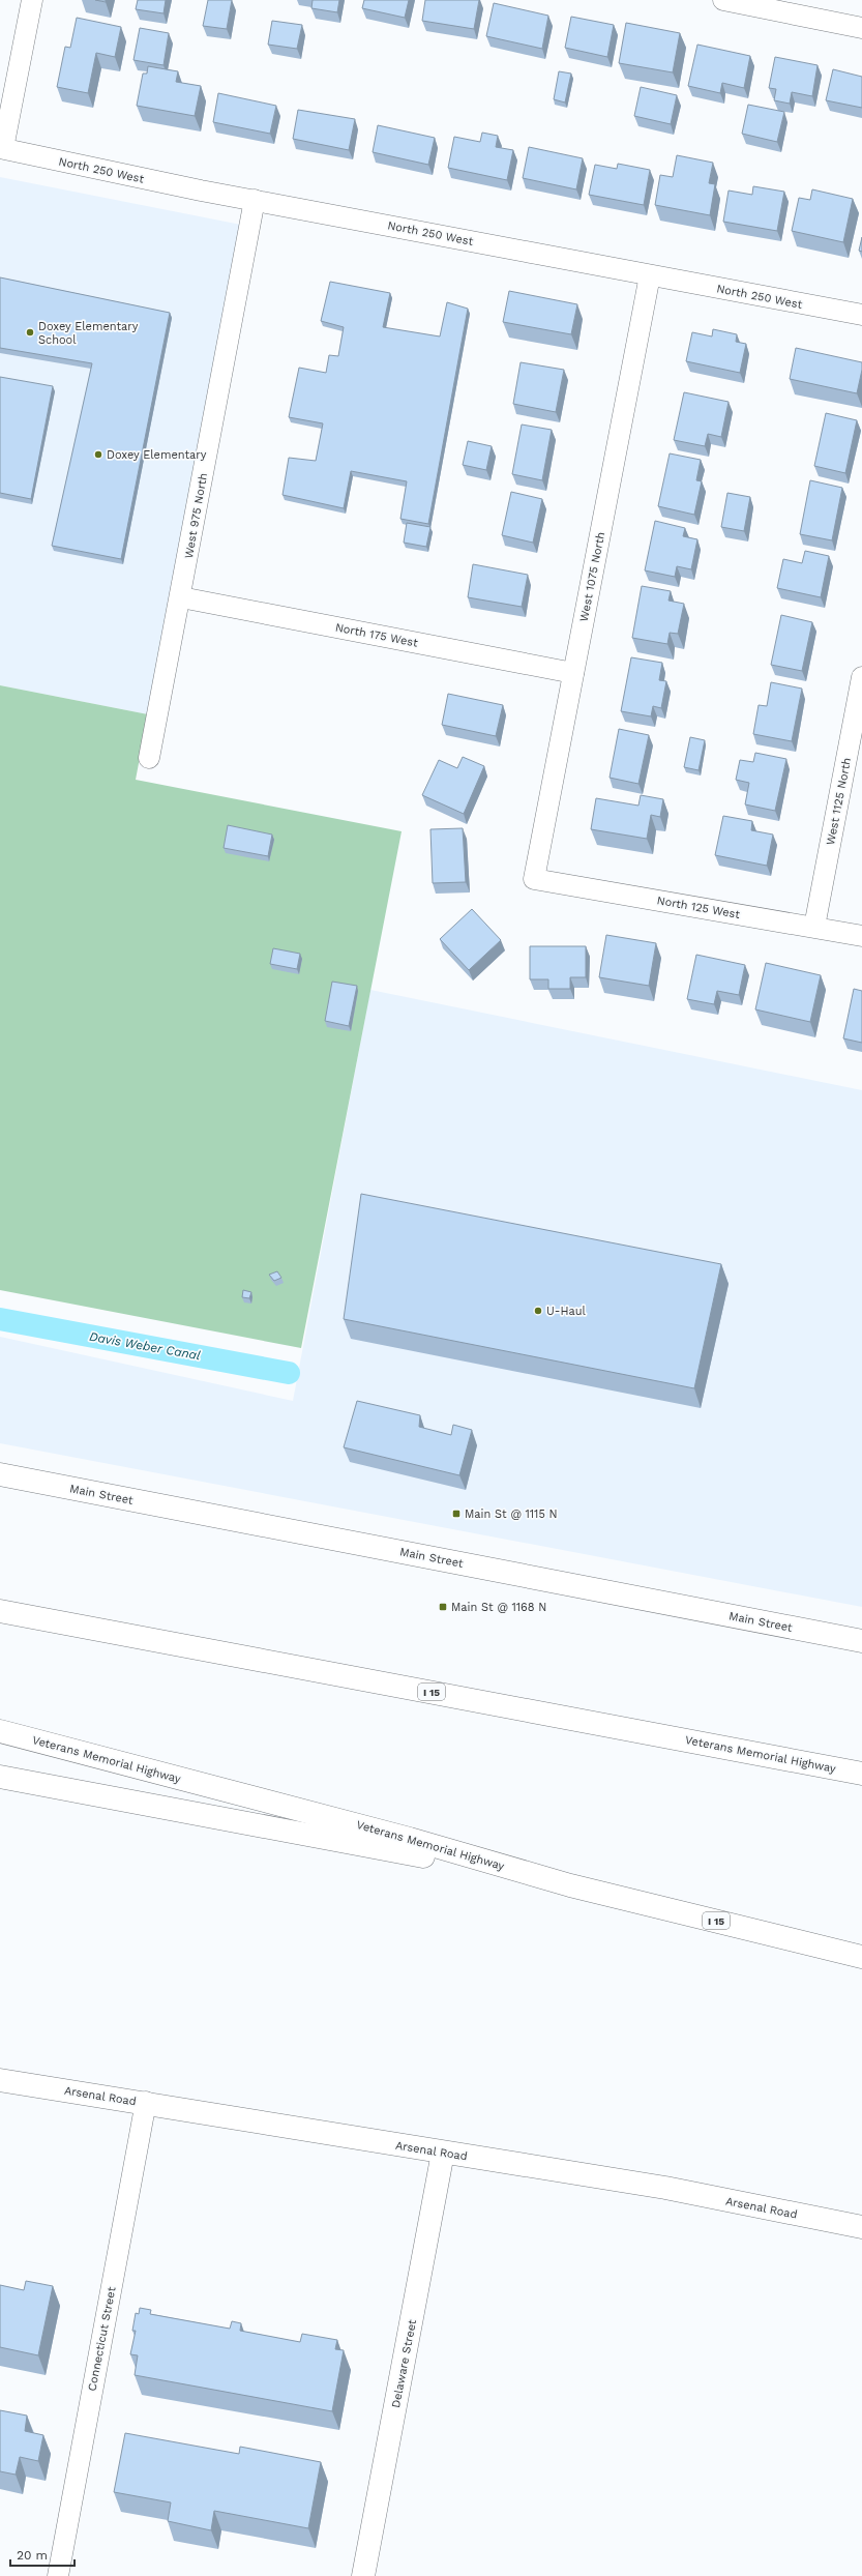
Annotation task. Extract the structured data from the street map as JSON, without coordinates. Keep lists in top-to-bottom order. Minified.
{"streets":{"main road":["Main Street","I 15","Veterans Memorial Highway","Arsenal Road","Delaware Street"],"street":["North 250 West","West 975 North","West 1075 North","North 175 West","West 1125 North","North 125 West","Connecticut Street"]},"crossings":[["North 250 West","West 975 North"],["North 250 West","West 1075 North"],["West 975 North","North 175 West"],["West 1075 North","North 175 West"],["West 1075 North","North 125 West"],["West 1125 North","North 125 West"],["Arsenal Road","Connecticut Street"],["Arsenal Road","Delaware Street"]],"water":["Davis Weber Canal"],"places":{"other":["Doxey Elementary School","Doxey Elementary","U-Haul"],"transit":["Main St @ 1115 N","Main St @ 1168 N"]},"scale_bar":"20 m"}
